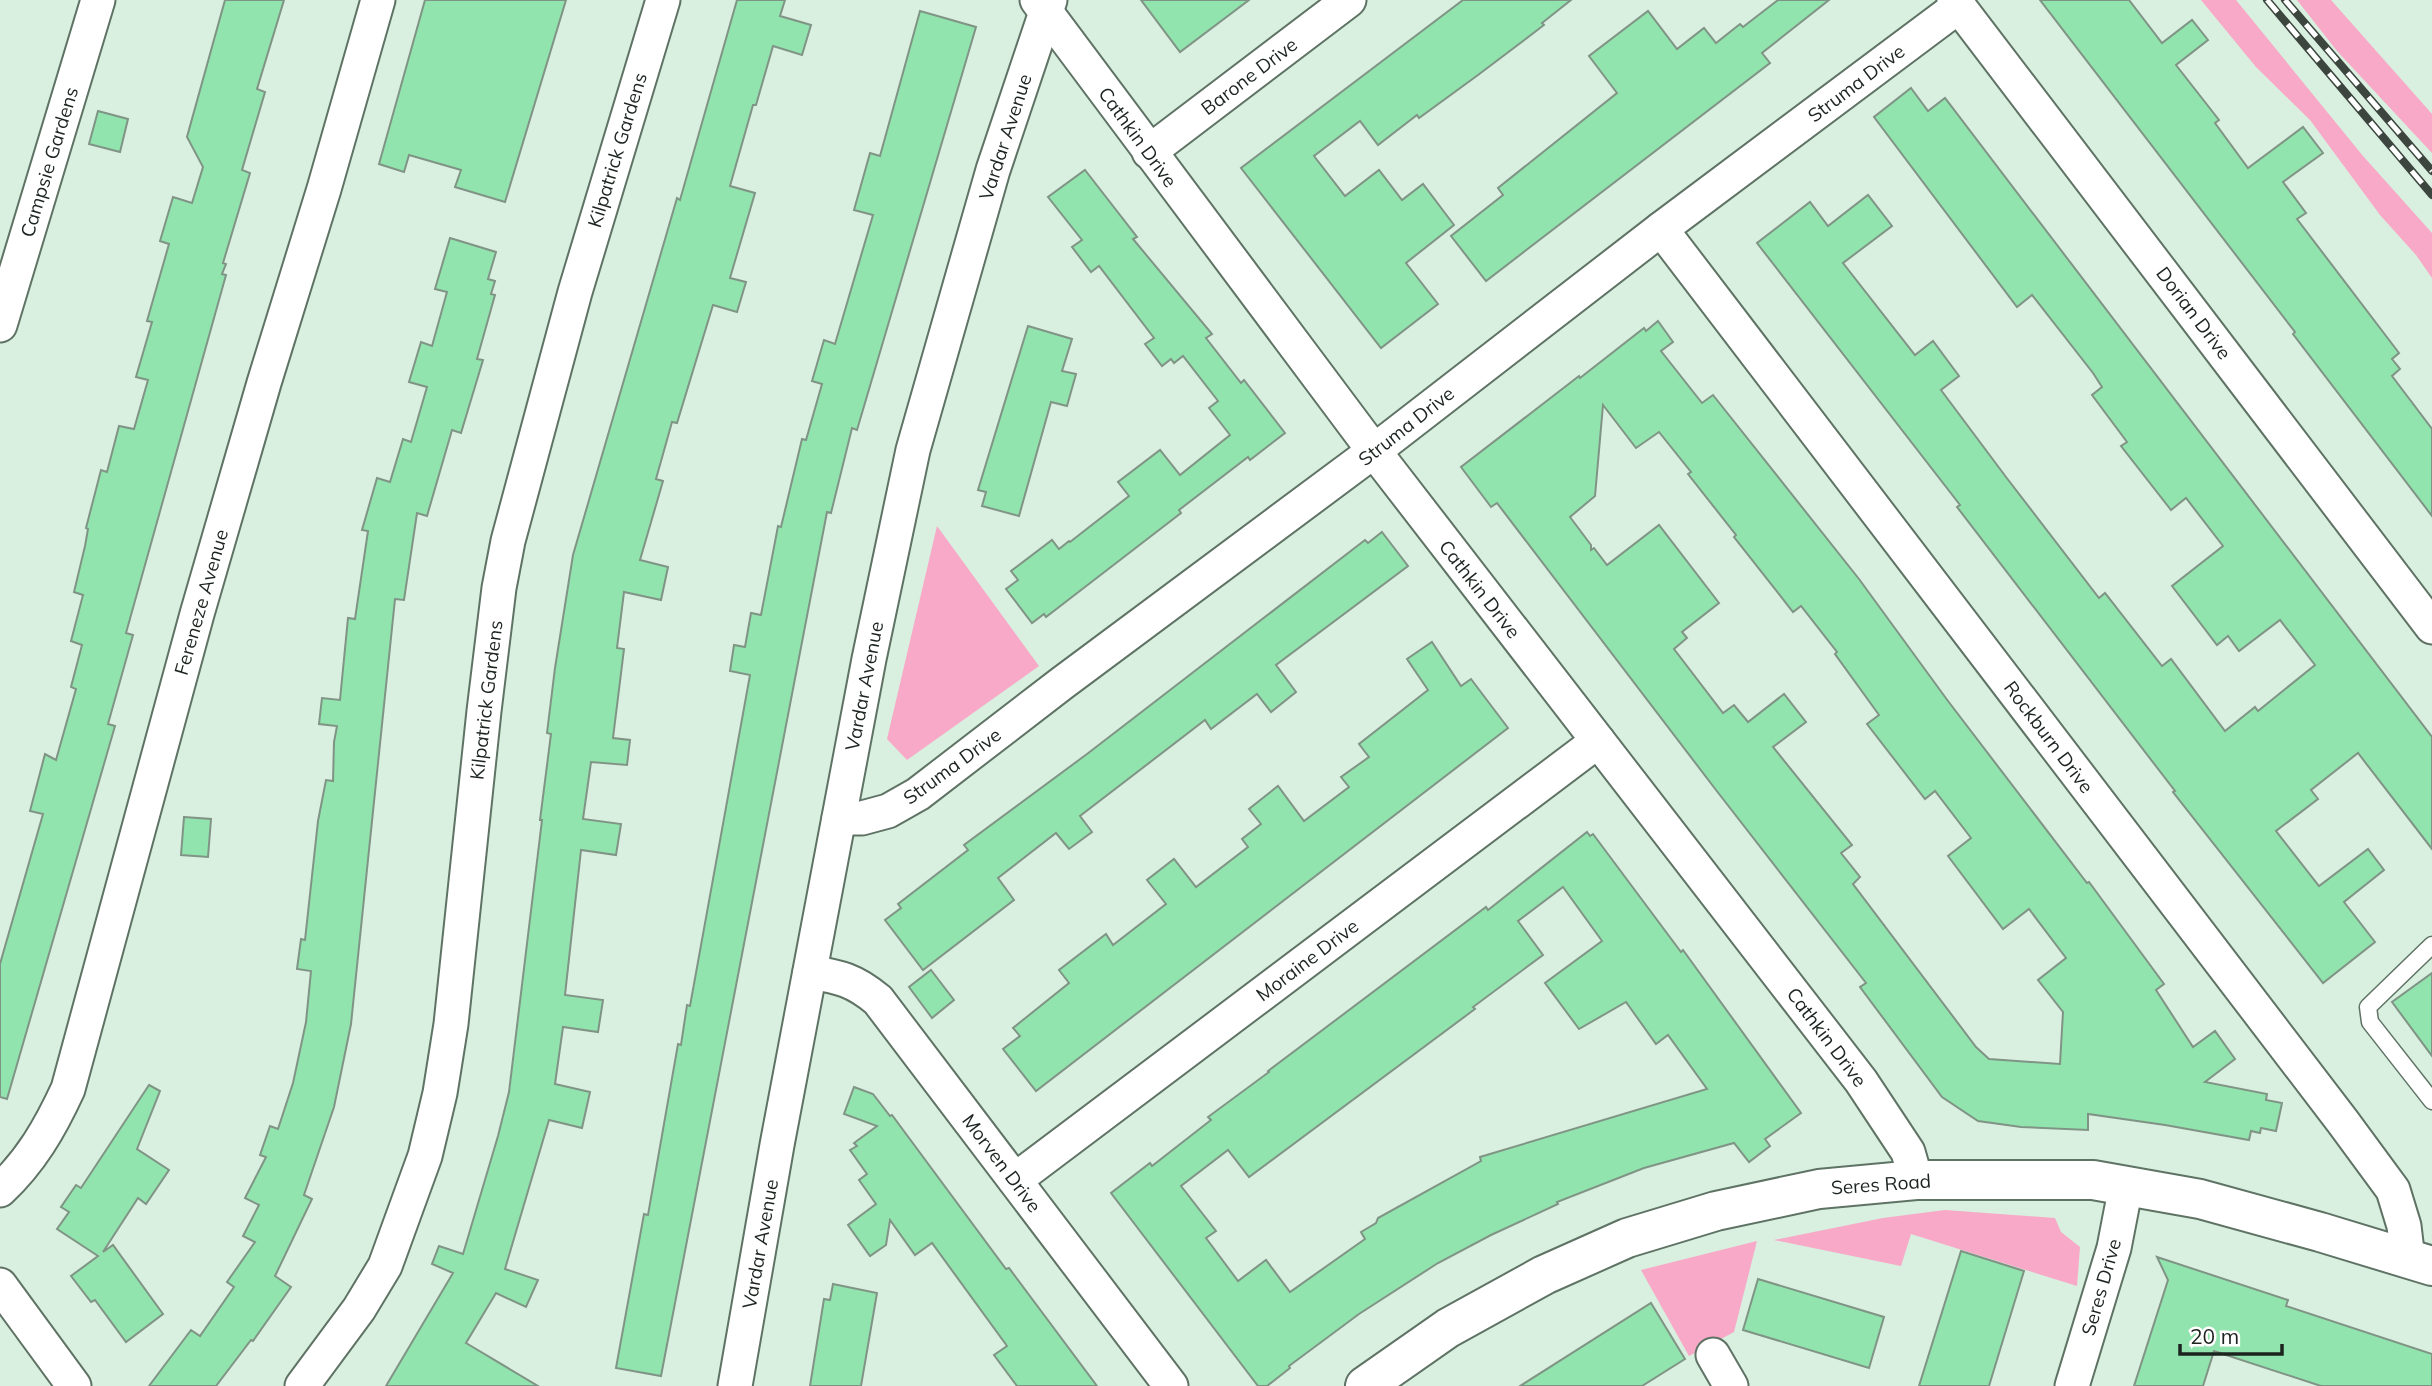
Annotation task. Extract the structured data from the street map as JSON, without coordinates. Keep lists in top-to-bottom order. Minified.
{"streets":{"street":["Barone Drive","Struma Drive","Vardar Avenue","Cathkin Drive","Kilpatrick Gardens","Campsie Gardens","Dorian Drive","Fereneze Avenue","Rockburn Drive","Moraine Drive","Morven Drive","Seres Road","Seres Drive"]},"crossings":[["Barone Drive","Cathkin Drive"],["Struma Drive","Vardar Avenue"],["Struma Drive","Cathkin Drive"],["Struma Drive","Dorian Drive"],["Struma Drive","Rockburn Drive"],["Vardar Avenue","Cathkin Drive"],["Vardar Avenue","Morven Drive"],["Cathkin Drive","Moraine Drive"],["Cathkin Drive","Seres Road"],["Rockburn Drive","Seres Road"],["Moraine Drive","Morven Drive"],["Seres Road","Seres Drive"]],"scale_bar":"20 m"}
